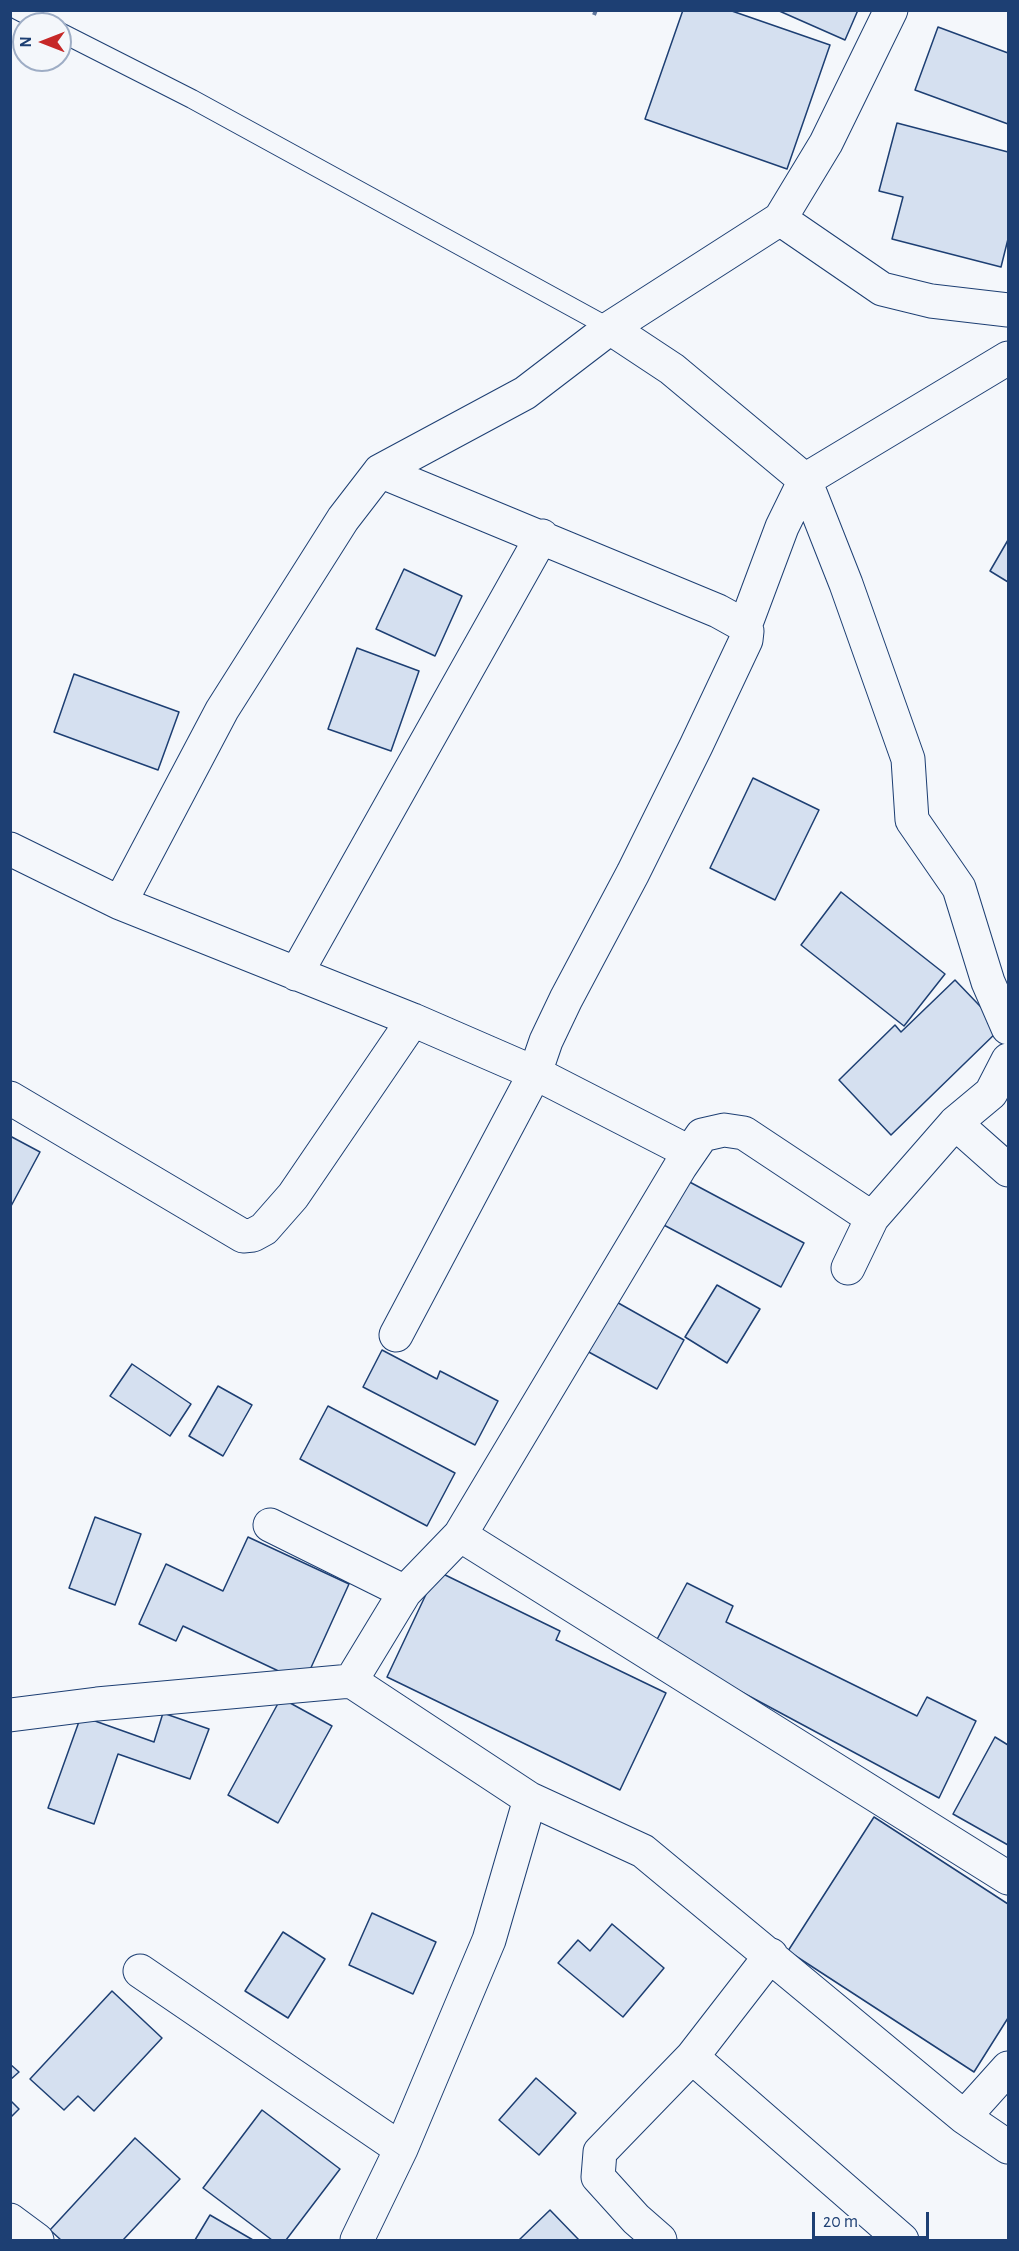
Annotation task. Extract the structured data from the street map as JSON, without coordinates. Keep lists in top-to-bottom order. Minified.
{"scale_bar":"20 m","north":"left"}
